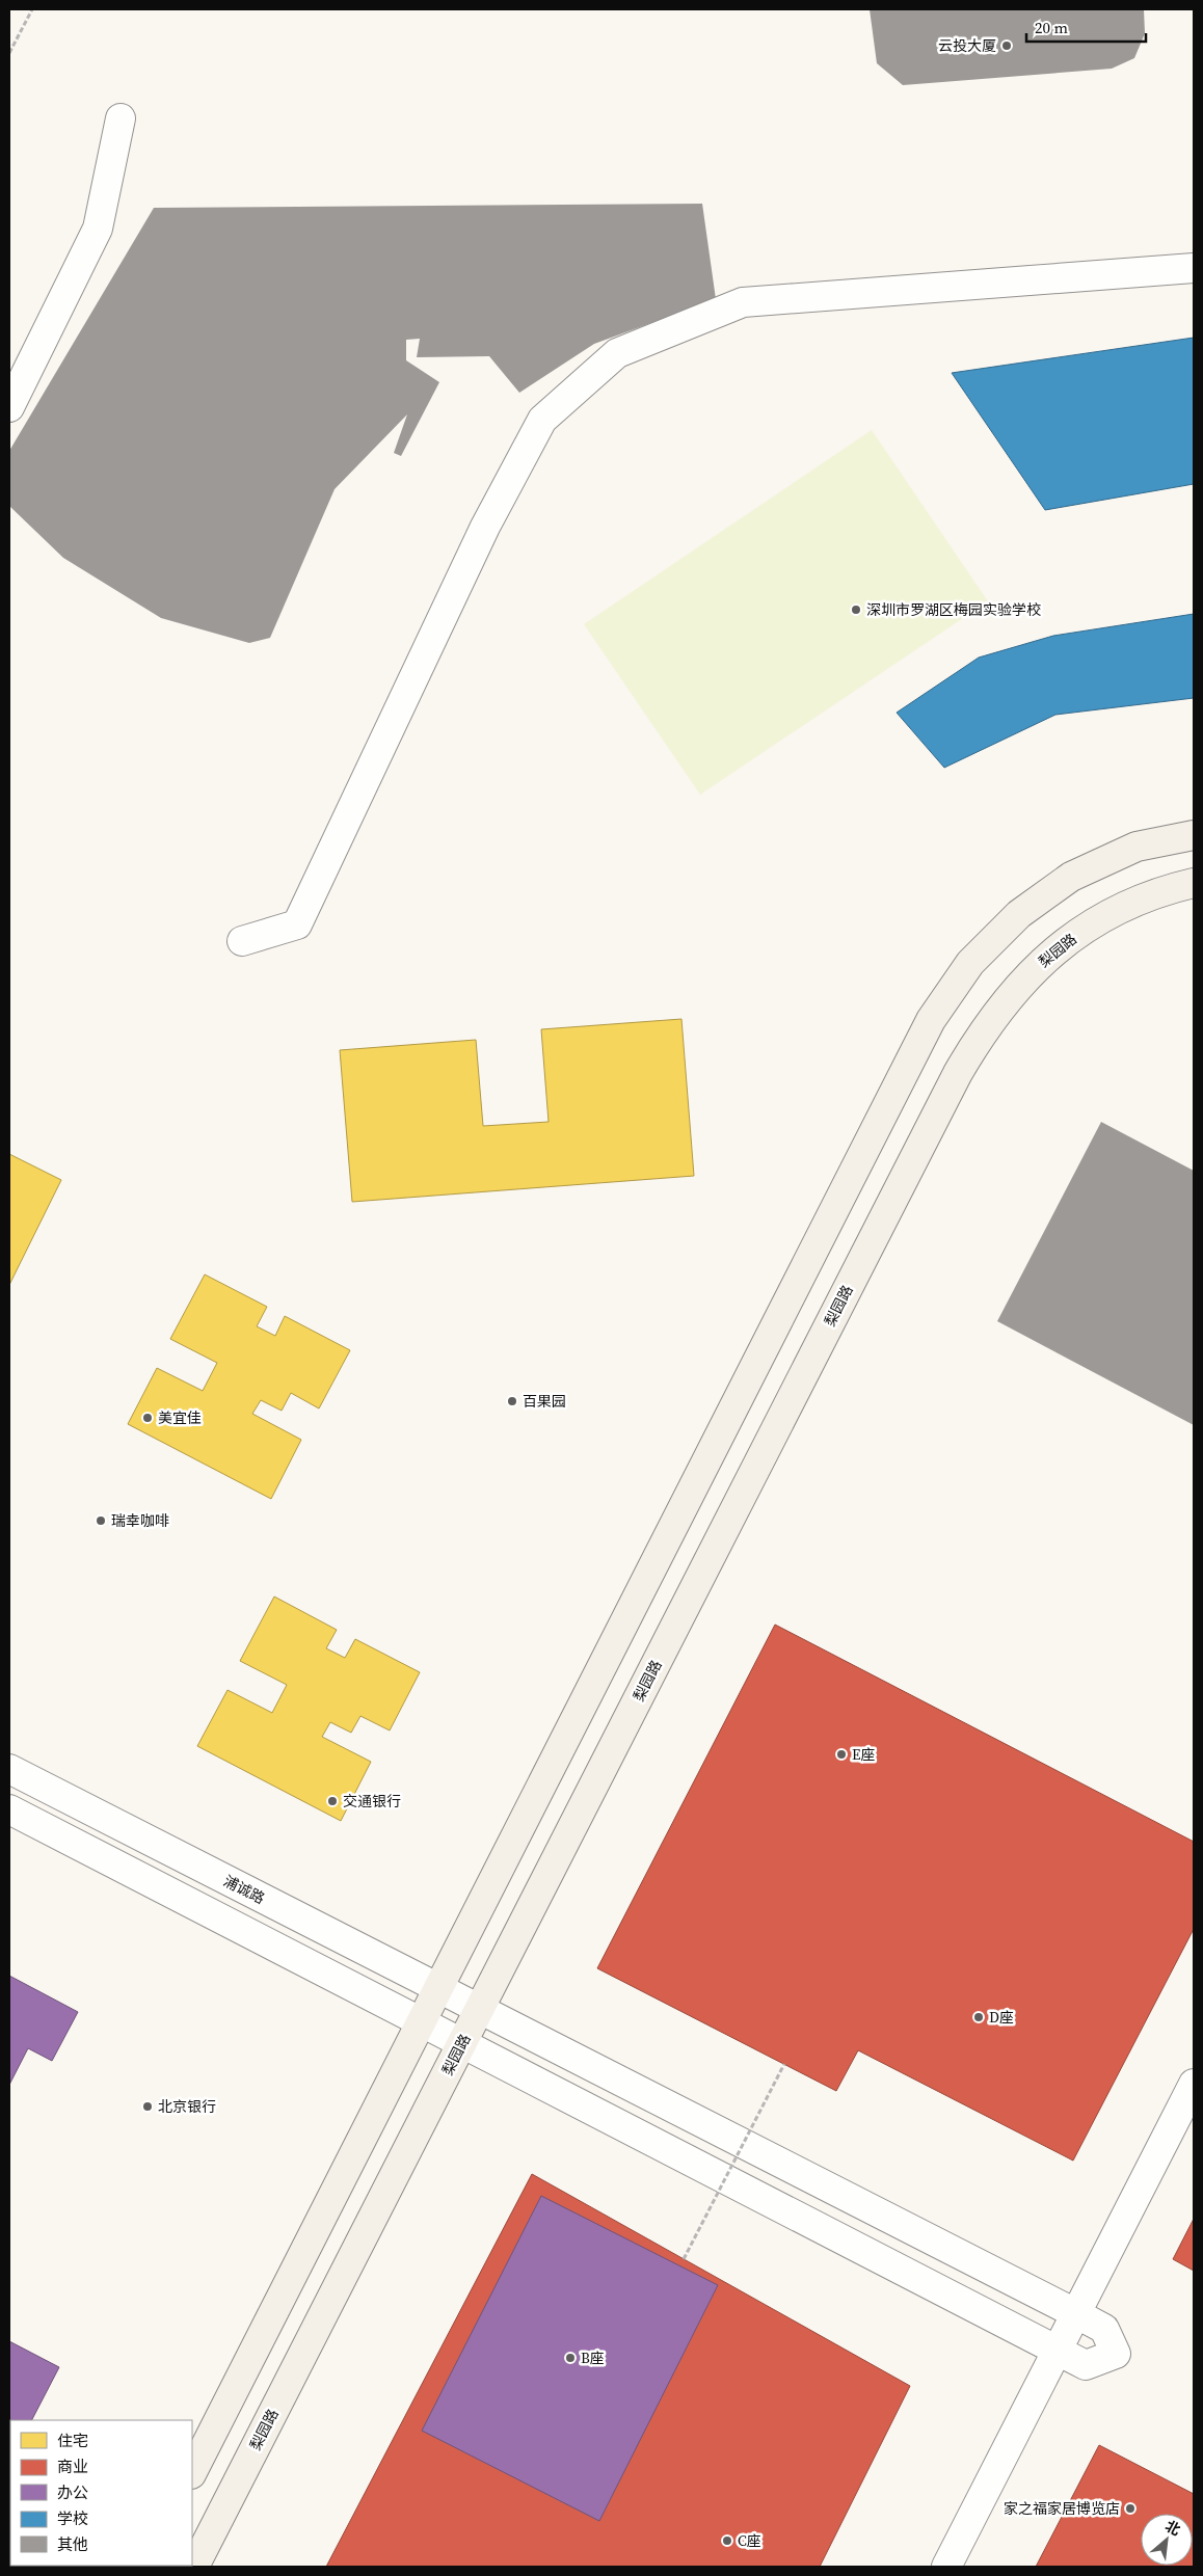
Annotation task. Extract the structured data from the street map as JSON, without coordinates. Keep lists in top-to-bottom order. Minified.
{"streets":{"street":["梨园路","浦诚路"]},"crossings":[["梨园路","浦诚路"]],"places":["云投大厦","深圳市罗湖区梅园实验学校","百果园","美宜佳","瑞幸咖啡","E座","交通银行","D座","北京银行","B座","家之福家居博览店","C座"],"legend":["住宅","商业","办公","学校","其他"],"scale_bar":"20 m","north":"top right"}
